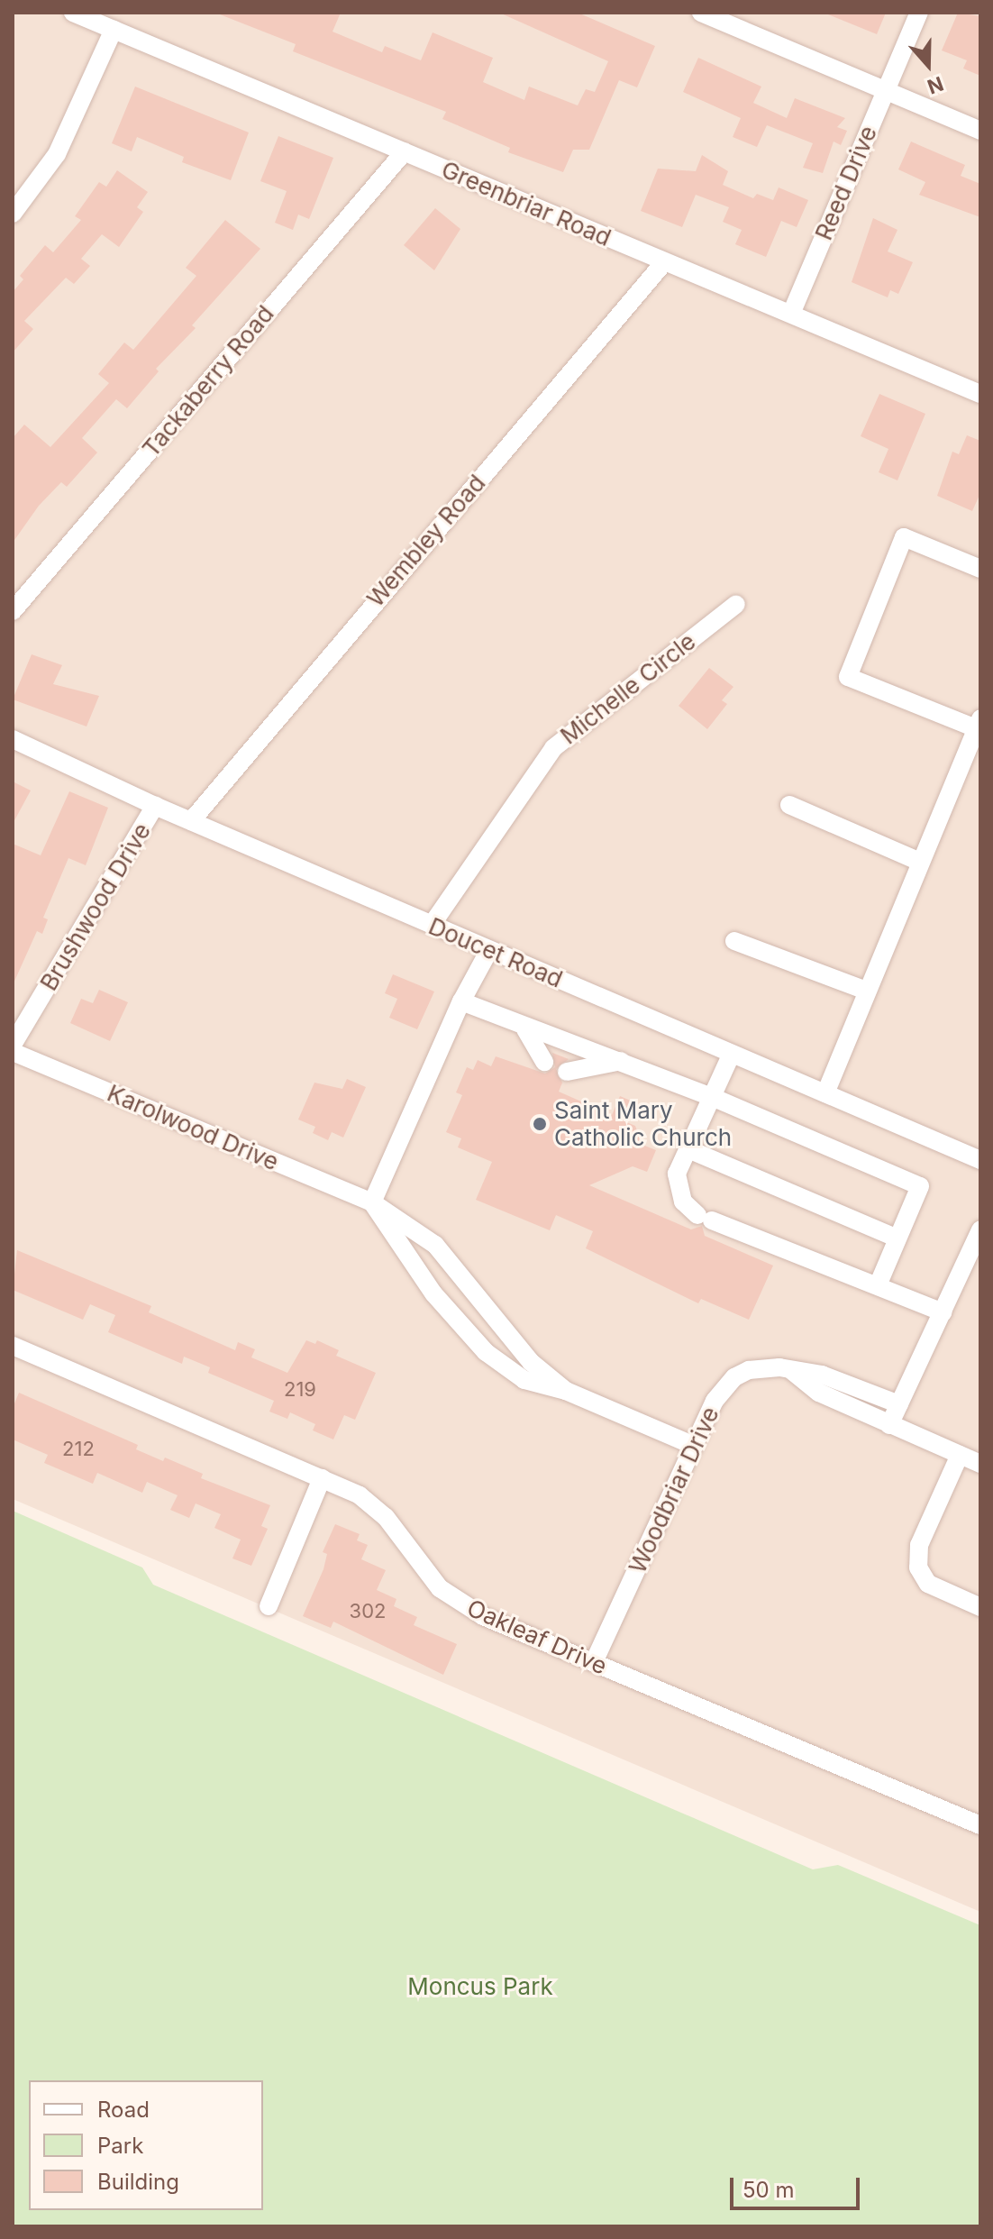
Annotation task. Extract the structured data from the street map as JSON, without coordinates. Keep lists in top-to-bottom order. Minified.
{"streets":{"street":["Reed Drive","Greenbriar Road","Tackaberry Road","Wembley Road","Michelle Circle","Brushwood Drive","Doucet Road","Karolwood Drive","Woodbriar Drive","Oakleaf Drive"]},"crossings":[["Reed Drive","Greenbriar Road"],["Greenbriar Road","Tackaberry Road"],["Greenbriar Road","Wembley Road"],["Wembley Road","Doucet Road"],["Michelle Circle","Doucet Road"],["Brushwood Drive","Doucet Road"],["Karolwood Drive","Woodbriar Drive"],["Woodbriar Drive","Oakleaf Drive"]],"parks":["Moncus Park"],"places":["Saint Mary Catholic Church"],"house_numbers":["219","212","302"],"legend":["Road","Park","Building"],"scale_bar":"50 m","north":"bottom"}
